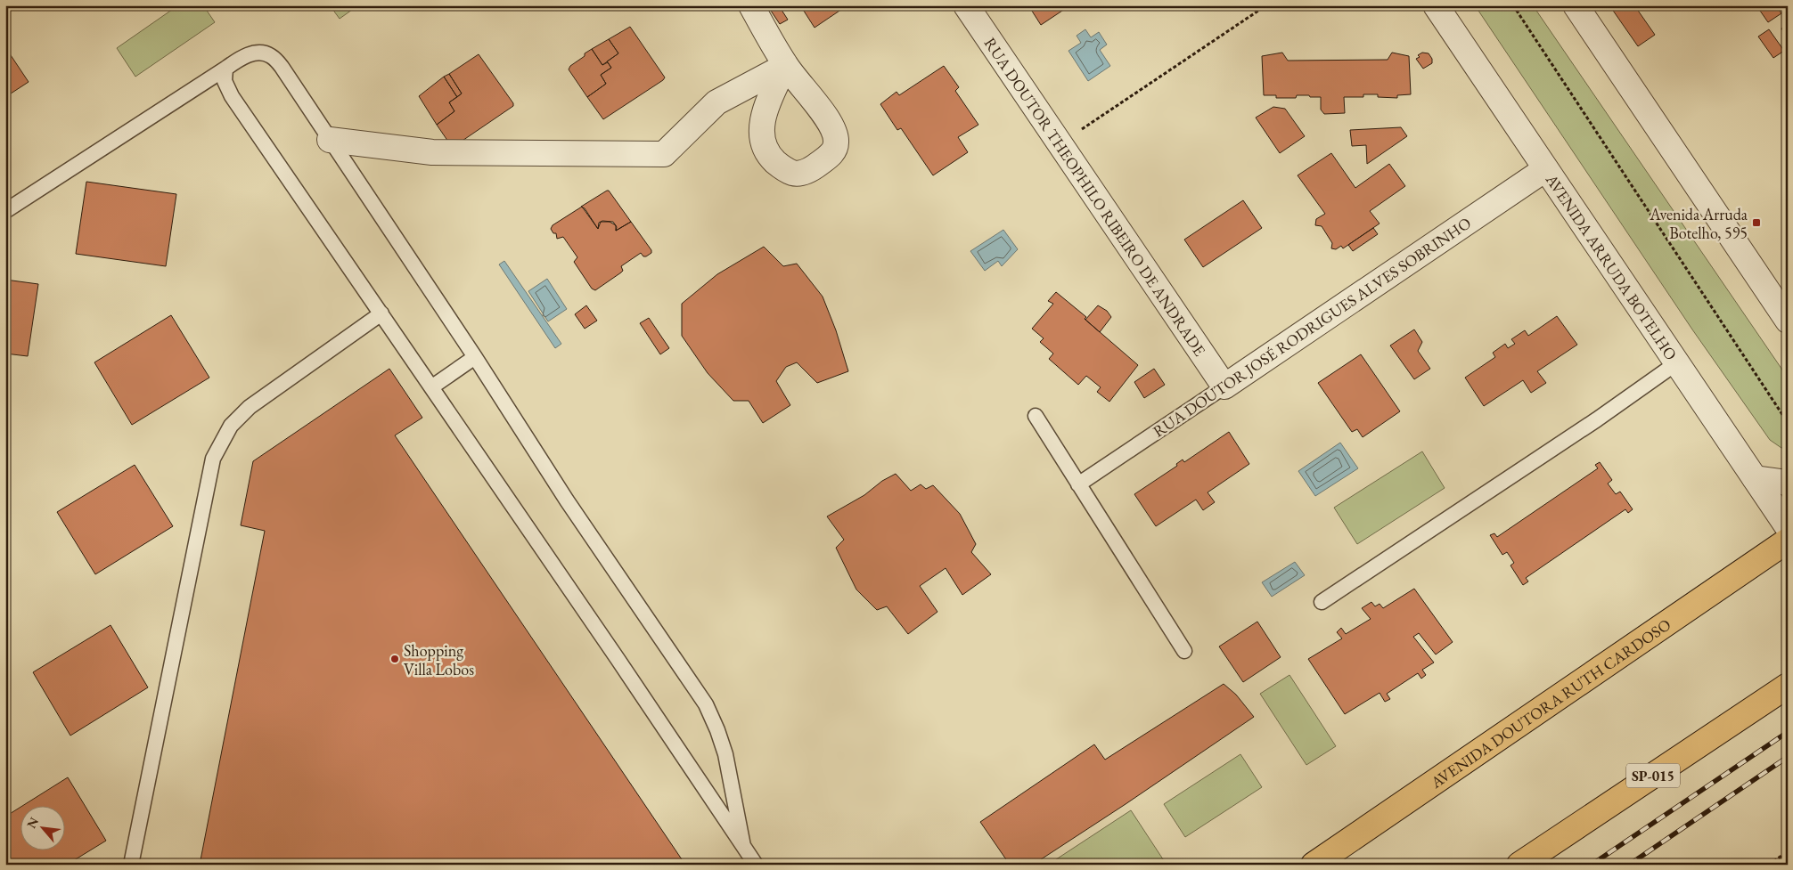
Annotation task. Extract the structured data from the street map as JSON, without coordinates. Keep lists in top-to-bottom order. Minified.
{"streets":{"highway":["AVENIDA DOUTORA RUTH CARDOSO","SP-015"],"street":["RUA DOUTOR THEOPHILO RIBEIRO DE ANDRADE","AVENIDA ARRUDA BOTELHO","RUA DOUTOR JOSÉ RODRIGUES ALVES SOBRINHO"]},"crossings":[["RUA DOUTOR THEOPHILO RIBEIRO DE ANDRADE","RUA DOUTOR JOSÉ RODRIGUES ALVES SOBRINHO"],["AVENIDA ARRUDA BOTELHO","RUA DOUTOR JOSÉ RODRIGUES ALVES SOBRINHO"]],"places":{"transit":["Avenida Arruda Botelho, 595"],"other":["Shopping Villa Lobos"]},"north":"top left"}
